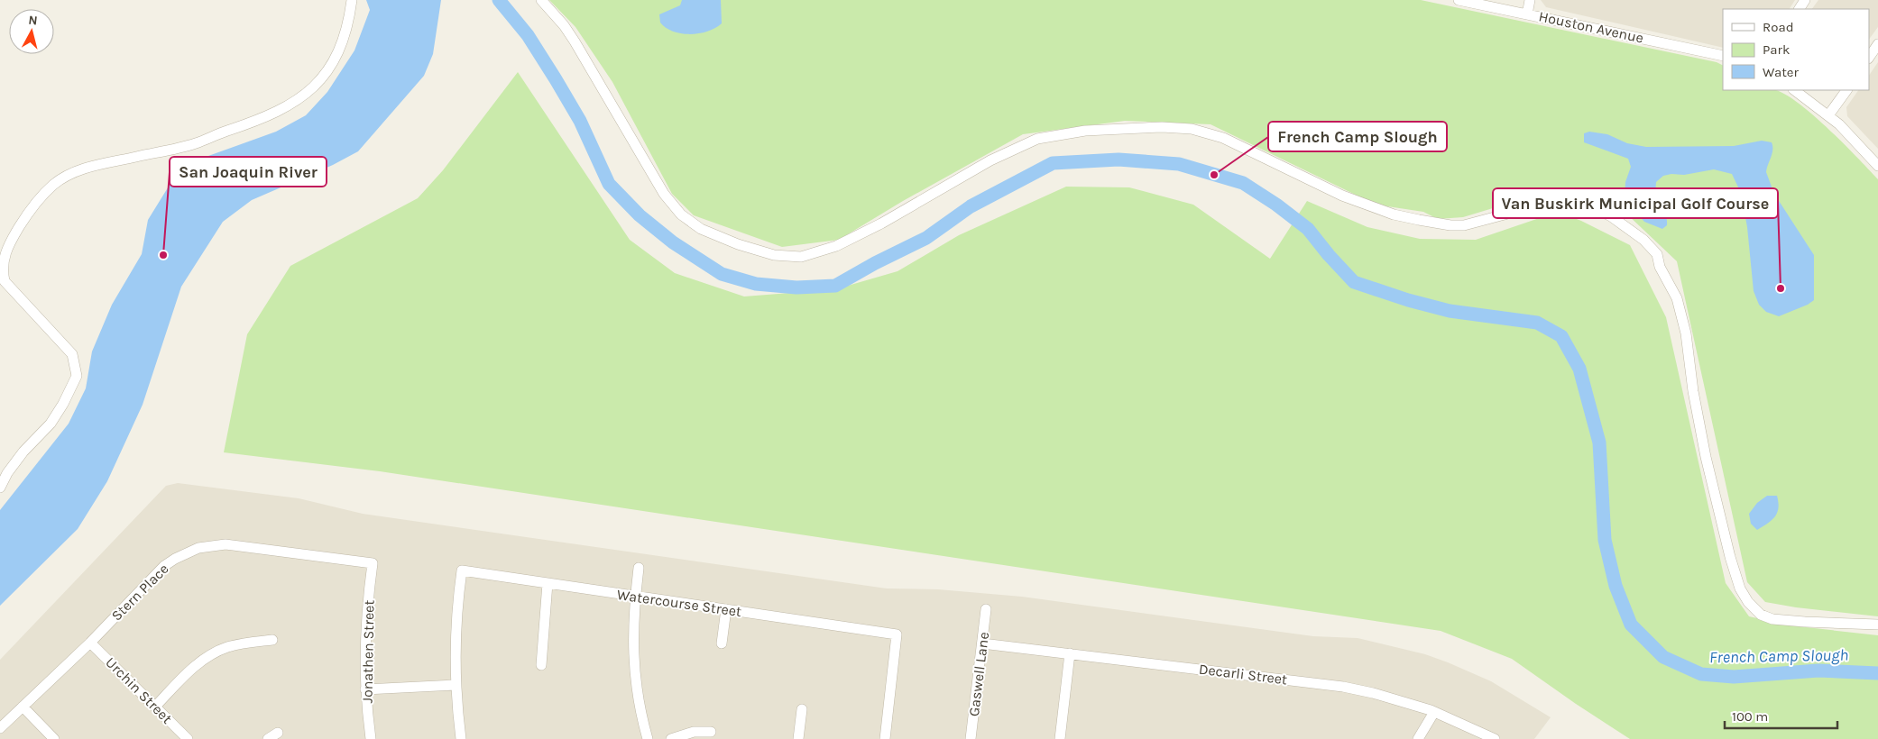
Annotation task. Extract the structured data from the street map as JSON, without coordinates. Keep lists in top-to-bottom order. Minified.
{"streets":{"street":["Houston Avenue","Stern Place","Watercourse Street","Jonathen Street","Gaswell Lane","Decarli Street","Urchin Street"]},"crossings":[["Stern Place","Jonathen Street"],["Stern Place","Urchin Street"],["Gaswell Lane","Decarli Street"]],"water":["French Camp Slough"],"places":["French Camp Slough","San Joaquin River","Van Buskirk Municipal Golf Course"],"legend":["Road","Park","Water"],"scale_bar":"100 m","north":"top"}
